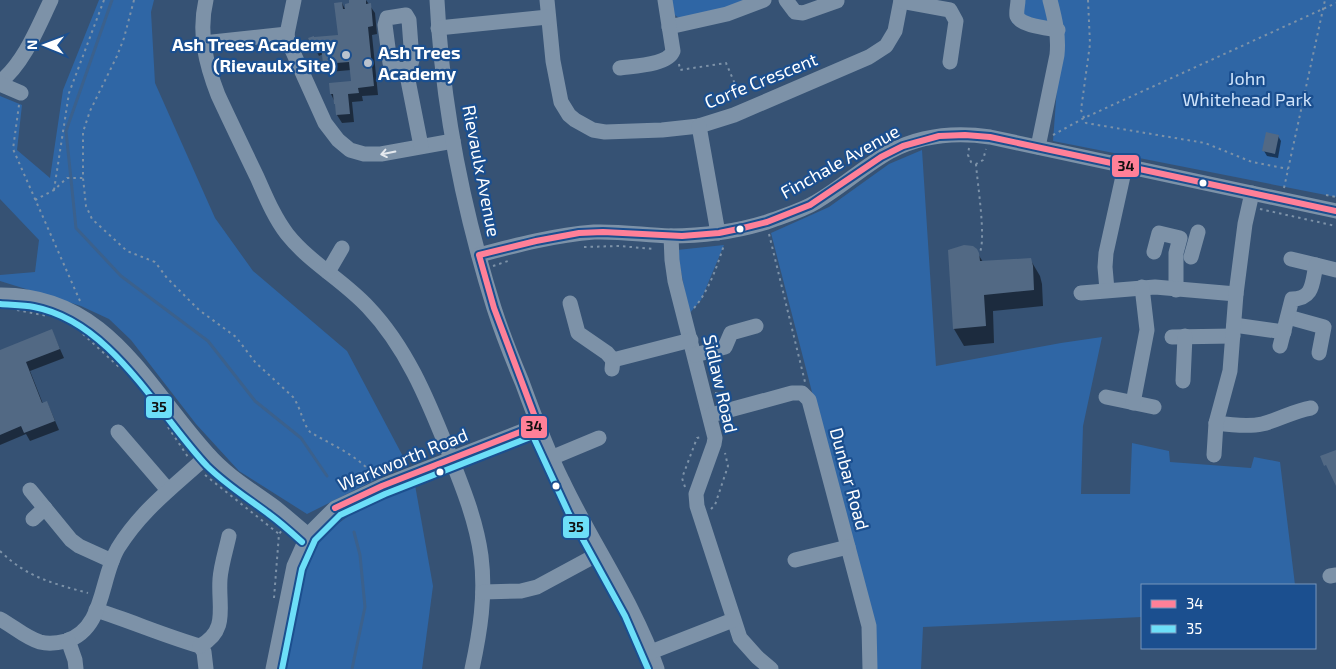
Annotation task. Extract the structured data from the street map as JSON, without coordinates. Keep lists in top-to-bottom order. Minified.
{"streets":{"street":["Corfe Crescent","Finchale Avenue","Rievaulx Avenue","Sidlaw Road","Warkworth Road","Dunbar Road"]},"crossings":[["Finchale Avenue","Rievaulx Avenue"],["Finchale Avenue","Sidlaw Road"],["Rievaulx Avenue","Warkworth Road"]],"parks":["John Whitehead Park"],"places":["Ash Trees Academy (Rievaulx Site)","Ash Trees Academy"],"lines":["transit line 34","transit line 35"],"legend":["34","35"],"north":"left"}
